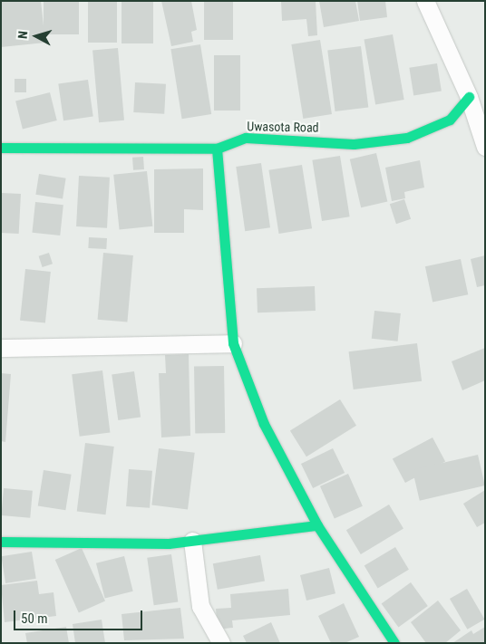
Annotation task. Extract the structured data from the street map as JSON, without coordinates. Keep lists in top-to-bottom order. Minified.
{"streets":{"street":["Uwasota Road"]},"scale_bar":"50 m","north":"left"}
